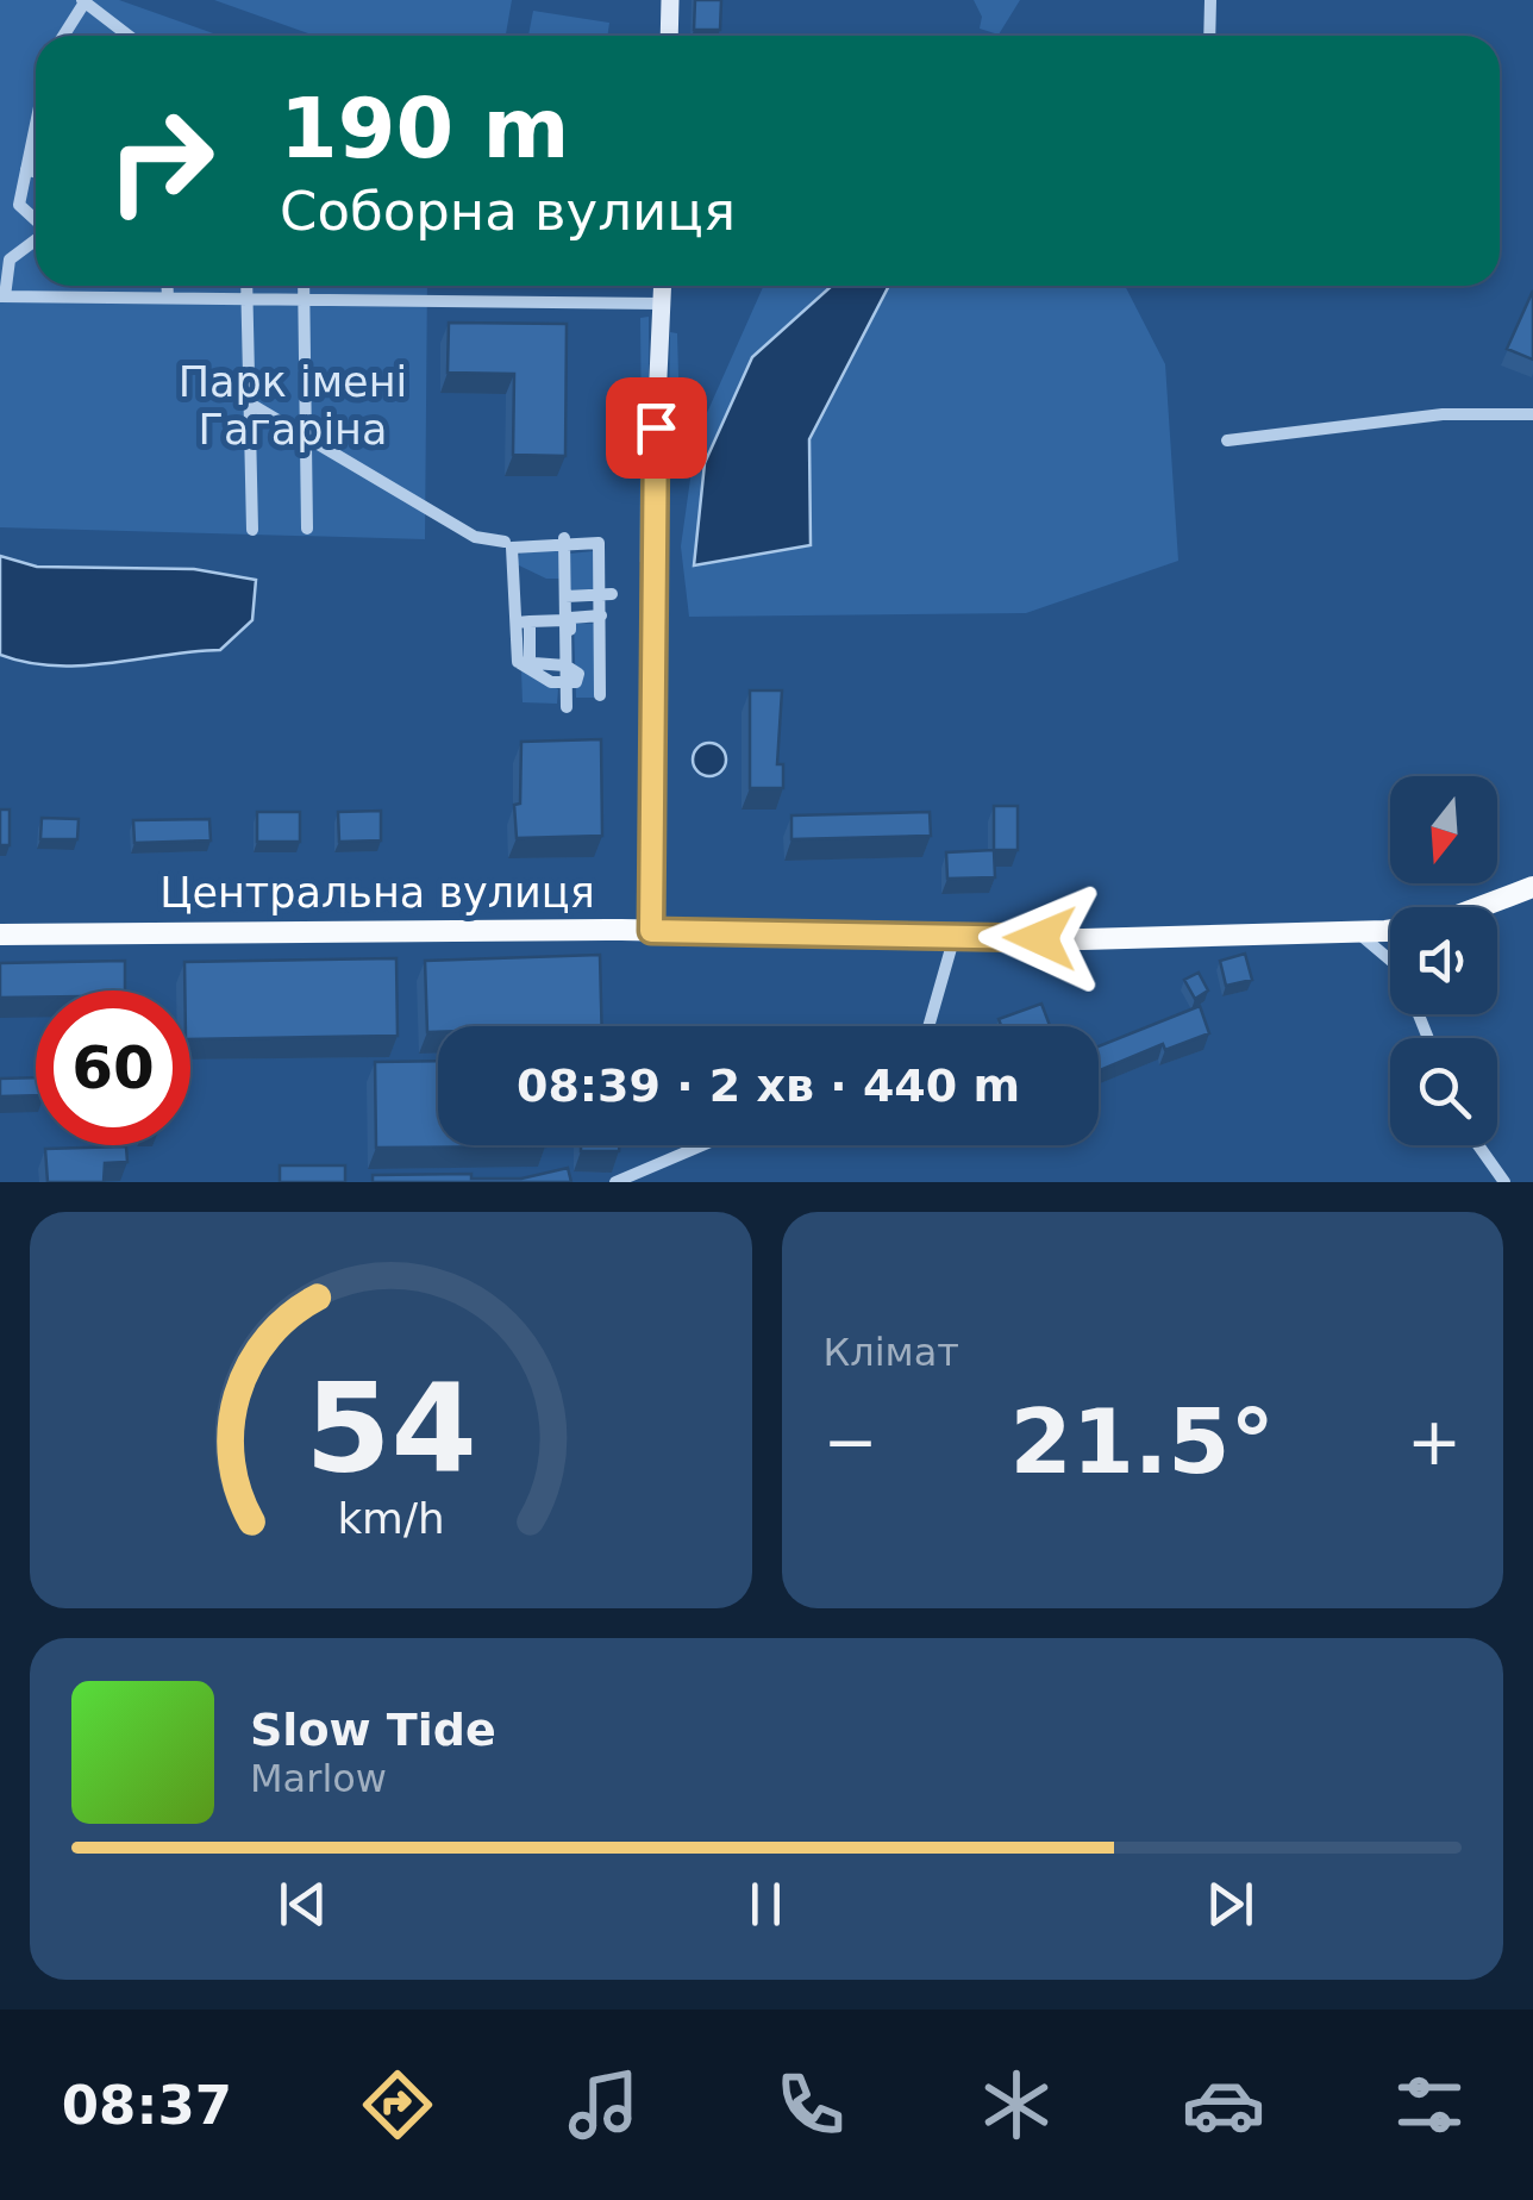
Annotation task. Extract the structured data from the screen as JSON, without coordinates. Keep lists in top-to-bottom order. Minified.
{"streets":{"main road":["Центральна вулиця"]},"parks":["Парк імені Гагаріна"],"north":"bottom","page":{"turn":["190 m","Соборна вулиця"],"limit":"60","trip":"08:39 · 2 хв · 440 m","tile":"Клімат","heat":["−","21.5°","+"],"song":["Slow Tide","Marlow"],"tabs":"08:37","gauge":["54","km/h"]}}
